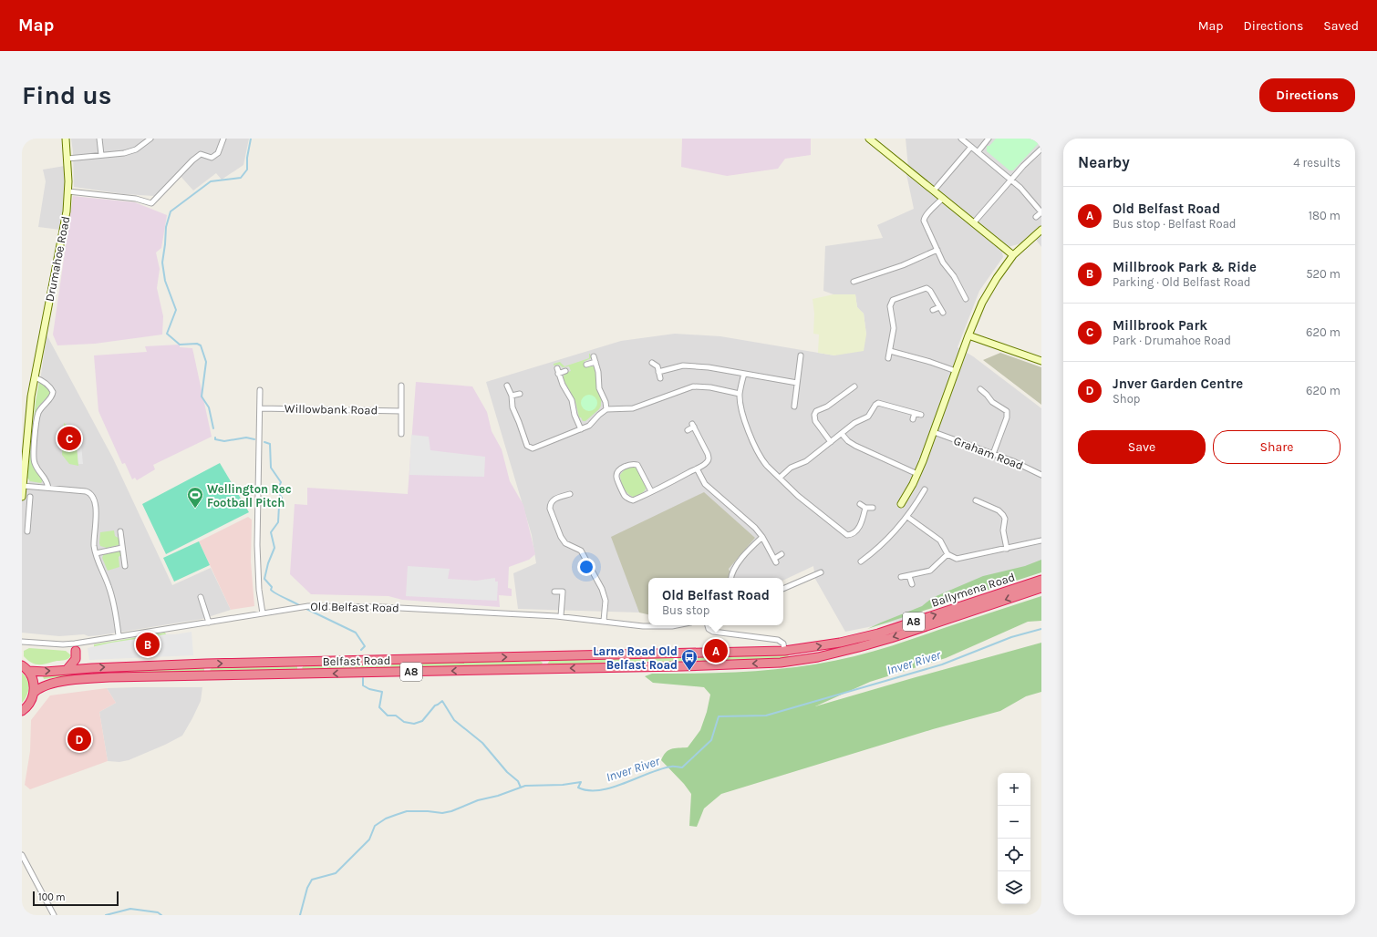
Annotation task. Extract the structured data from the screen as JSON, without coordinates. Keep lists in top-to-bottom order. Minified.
{"streets":{"highway":["Ballymena Road","A8","Belfast Road"],"street":["Drumahoe Road","Willowbank Road","Graham Road","Old Belfast Road"]},"crossings":[["Ballymena Road","Belfast Road"],["A8","Belfast Road"]],"water":["Inver River"],"places":{"sports":["Wellington Rec Football Pitch"],"bus stop":["Larne Road Old Belfast Road"]},"scale_bar":"100 m","page":{"header":"Map","nav":["Map","Directions","Saved"],"buttons":["Directions",["Save","Share"]],"title":"Find us","heading":["Nearby","4 results"],"list":[{"mark":"A","name":"Old Belfast Road","note":"Bus stop · Belfast Road","value":"180 m"},{"mark":"B","name":"Millbrook Park & Ride","note":"Parking · Old Belfast Road","value":"520 m"},{"mark":"C","name":"Millbrook Park","note":"Park · Drumahoe Road","value":"620 m"},{"mark":"D","name":"Jnver Garden Centre","note":"Shop","value":"620 m"}],"pins":["C","B","A","D"],"popup":["Old Belfast Road","Bus stop"],"map_buttons":["+","−"],"scale":"100 m"}}
